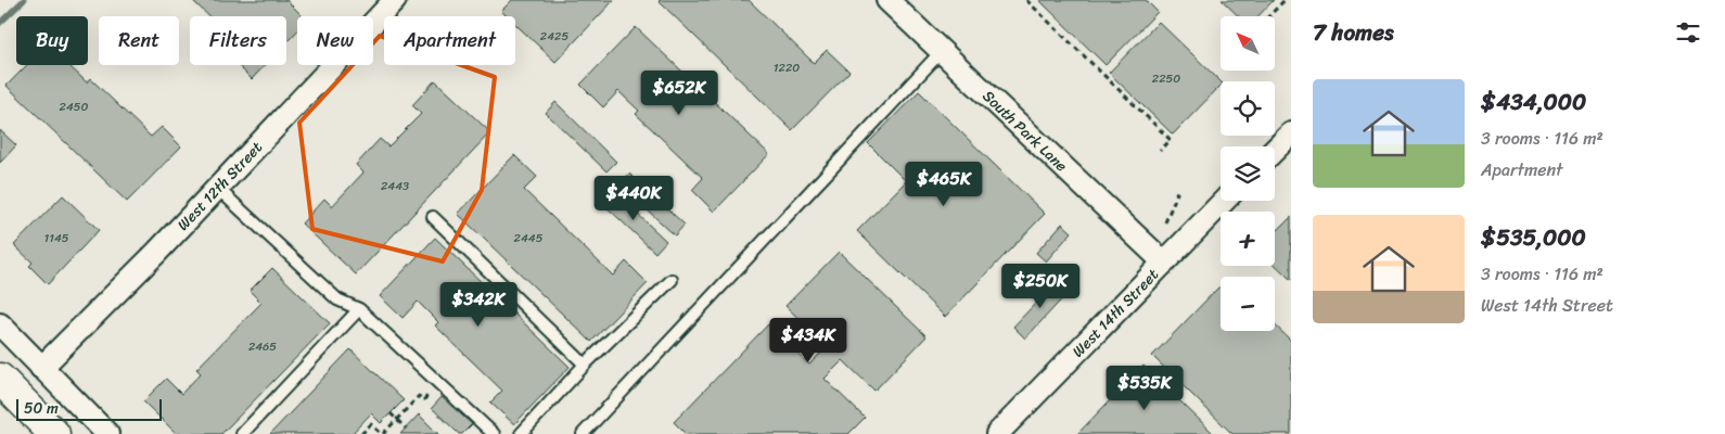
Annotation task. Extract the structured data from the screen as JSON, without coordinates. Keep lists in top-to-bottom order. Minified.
{"streets":{"street":["South Park Lane","West 12th Street","West 14th Street"]},"crossings":[["South Park Lane","West 14th Street"]],"house_numbers":["2425","1220","2250","2450","2443","1145","2445","2465"],"scale_bar":"50 m","north":"top left","page":{"heading":"7 homes","map_buttons":["+","−"],"chip":["Buy","Rent","Filters","New","Apartment"],"list":[{"name":"$434,000","note":"3 rooms · 116 m² · Apartment"},{"name":"$535,000","note":"3 rooms · 116 m² · West 14th Street"}],"price":["$652K","$465K","$440K","$250K","$342K","$434K","$535K"],"scale":"50 m"}}
